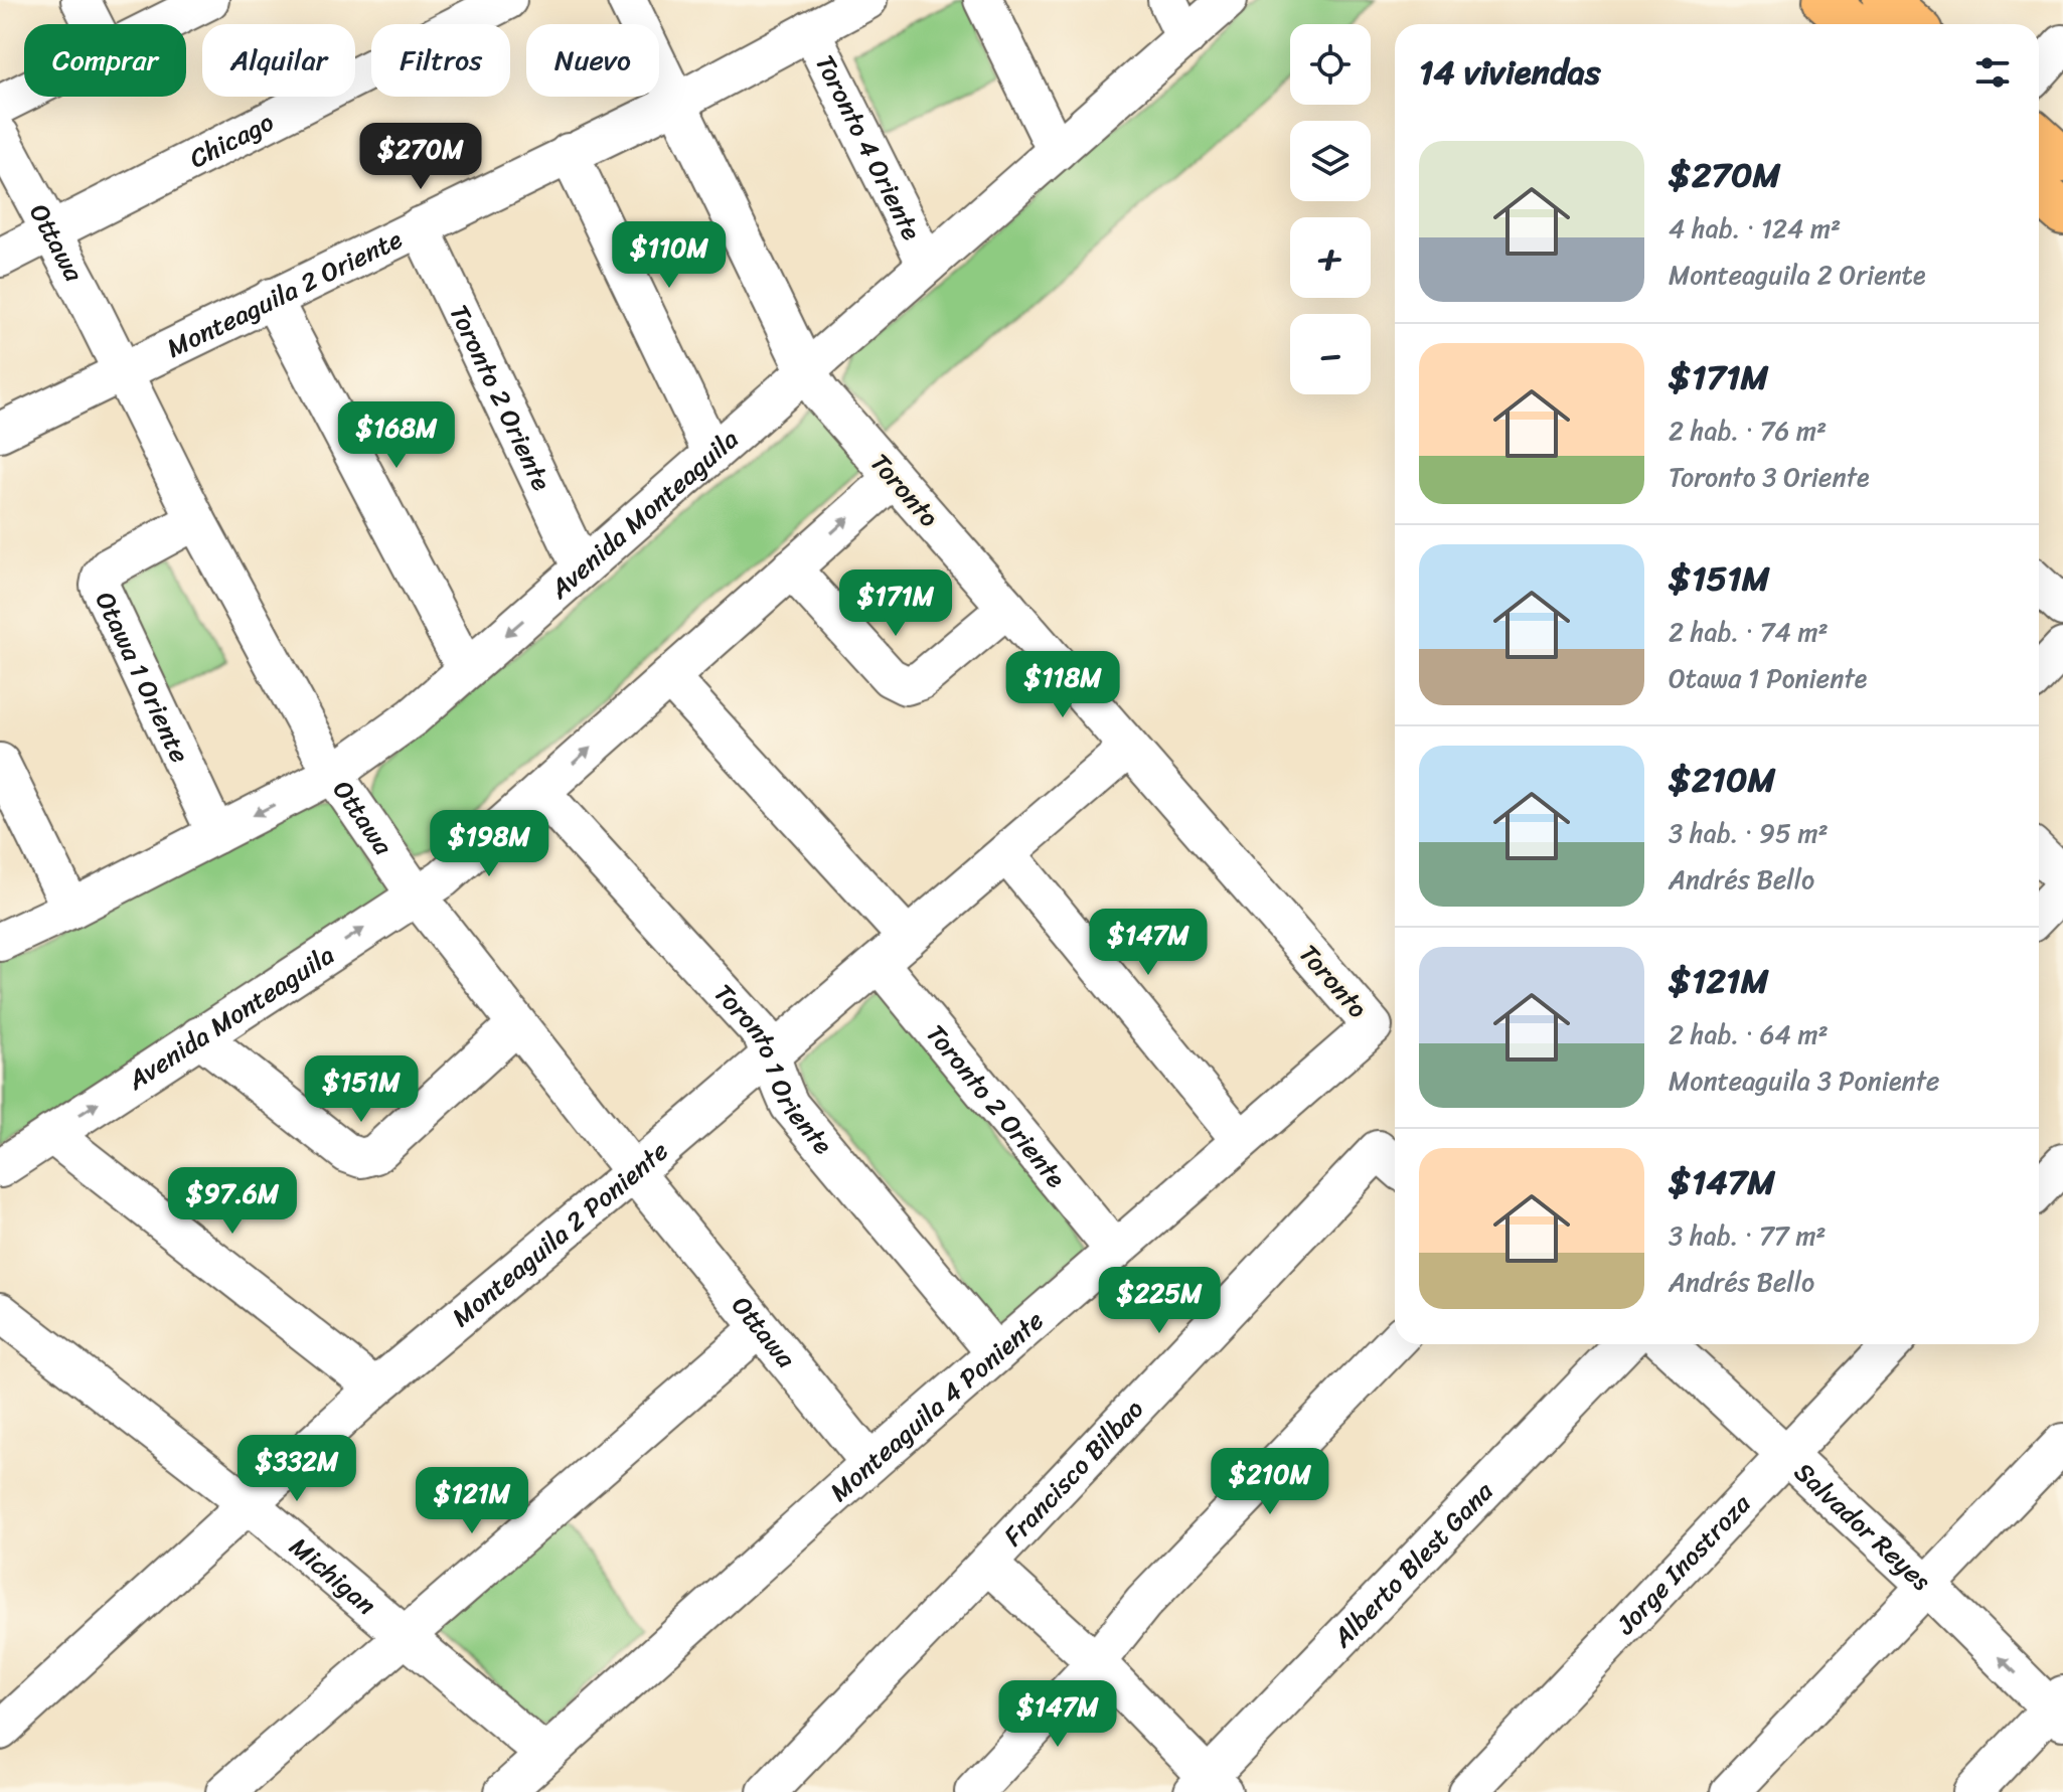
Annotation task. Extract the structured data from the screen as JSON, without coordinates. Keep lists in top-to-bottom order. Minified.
{"streets":{"street":["Chicago","Toronto 4 Oriente","Ottawa","Monteaguila 2 Oriente","Toronto 2 Oriente","Toronto","Avenida Monteaguila","Otawa 1 Oriente","Toronto 1 Oriente","Monteaguila 2 Poniente","Monteaguila 4 Poniente","Francisco Bilbao","Salvador Reyes","Alberto Blest Gana","Jorge Inostroza","Michigan"]},"crossings":[["Chicago","Ottawa"],["Toronto 4 Oriente","Monteaguila 2 Oriente"],["Toronto 4 Oriente","Avenida Monteaguila"],["Ottawa","Monteaguila 2 Oriente"],["Ottawa","Avenida Monteaguila"],["Ottawa","Otawa 1 Oriente"],["Ottawa","Monteaguila 2 Poniente"],["Ottawa","Monteaguila 4 Poniente"],["Monteaguila 2 Oriente","Toronto 2 Oriente"],["Monteaguila 2 Oriente","Toronto"],["Toronto 2 Oriente","Avenida Monteaguila"],["Toronto 2 Oriente","Monteaguila 2 Poniente"],["Toronto 2 Oriente","Monteaguila 4 Poniente"],["Toronto","Avenida Monteaguila"],["Toronto","Monteaguila 2 Poniente"],["Toronto","Monteaguila 4 Poniente"],["Avenida Monteaguila","Otawa 1 Oriente"],["Avenida Monteaguila","Toronto 1 Oriente"],["Toronto 1 Oriente","Monteaguila 2 Poniente"],["Toronto 1 Oriente","Monteaguila 4 Poniente"],["Monteaguila 2 Poniente","Michigan"],["Monteaguila 4 Poniente","Michigan"],["Salvador Reyes","Jorge Inostroza"]],"page":{"map_buttons":["+","−"],"chip":["Comprar","Alquilar","Filtros","Nuevo"],"heading":"14 viviendas","list":[{"name":"$270M","note":"4 hab. · 124 m² · Monteaguila 2 Oriente"},{"name":"$171M","note":"2 hab. · 76 m² · Toronto 3 Oriente"},{"name":"$151M","note":"2 hab. · 74 m² · Otawa 1 Poniente"},{"name":"$210M","note":"3 hab. · 95 m² · Andrés Bello"},{"name":"$121M","note":"2 hab. · 64 m² · Monteaguila 3 Poniente"},{"name":"$147M","note":"3 hab. · 77 m² · Andrés Bello"}],"price":["$270M","$110M","$168M","$171M","$118M","$198M","$147M","$151M","$97.6M","$225M","$332M","$210M","$121M","$147M"]}}
